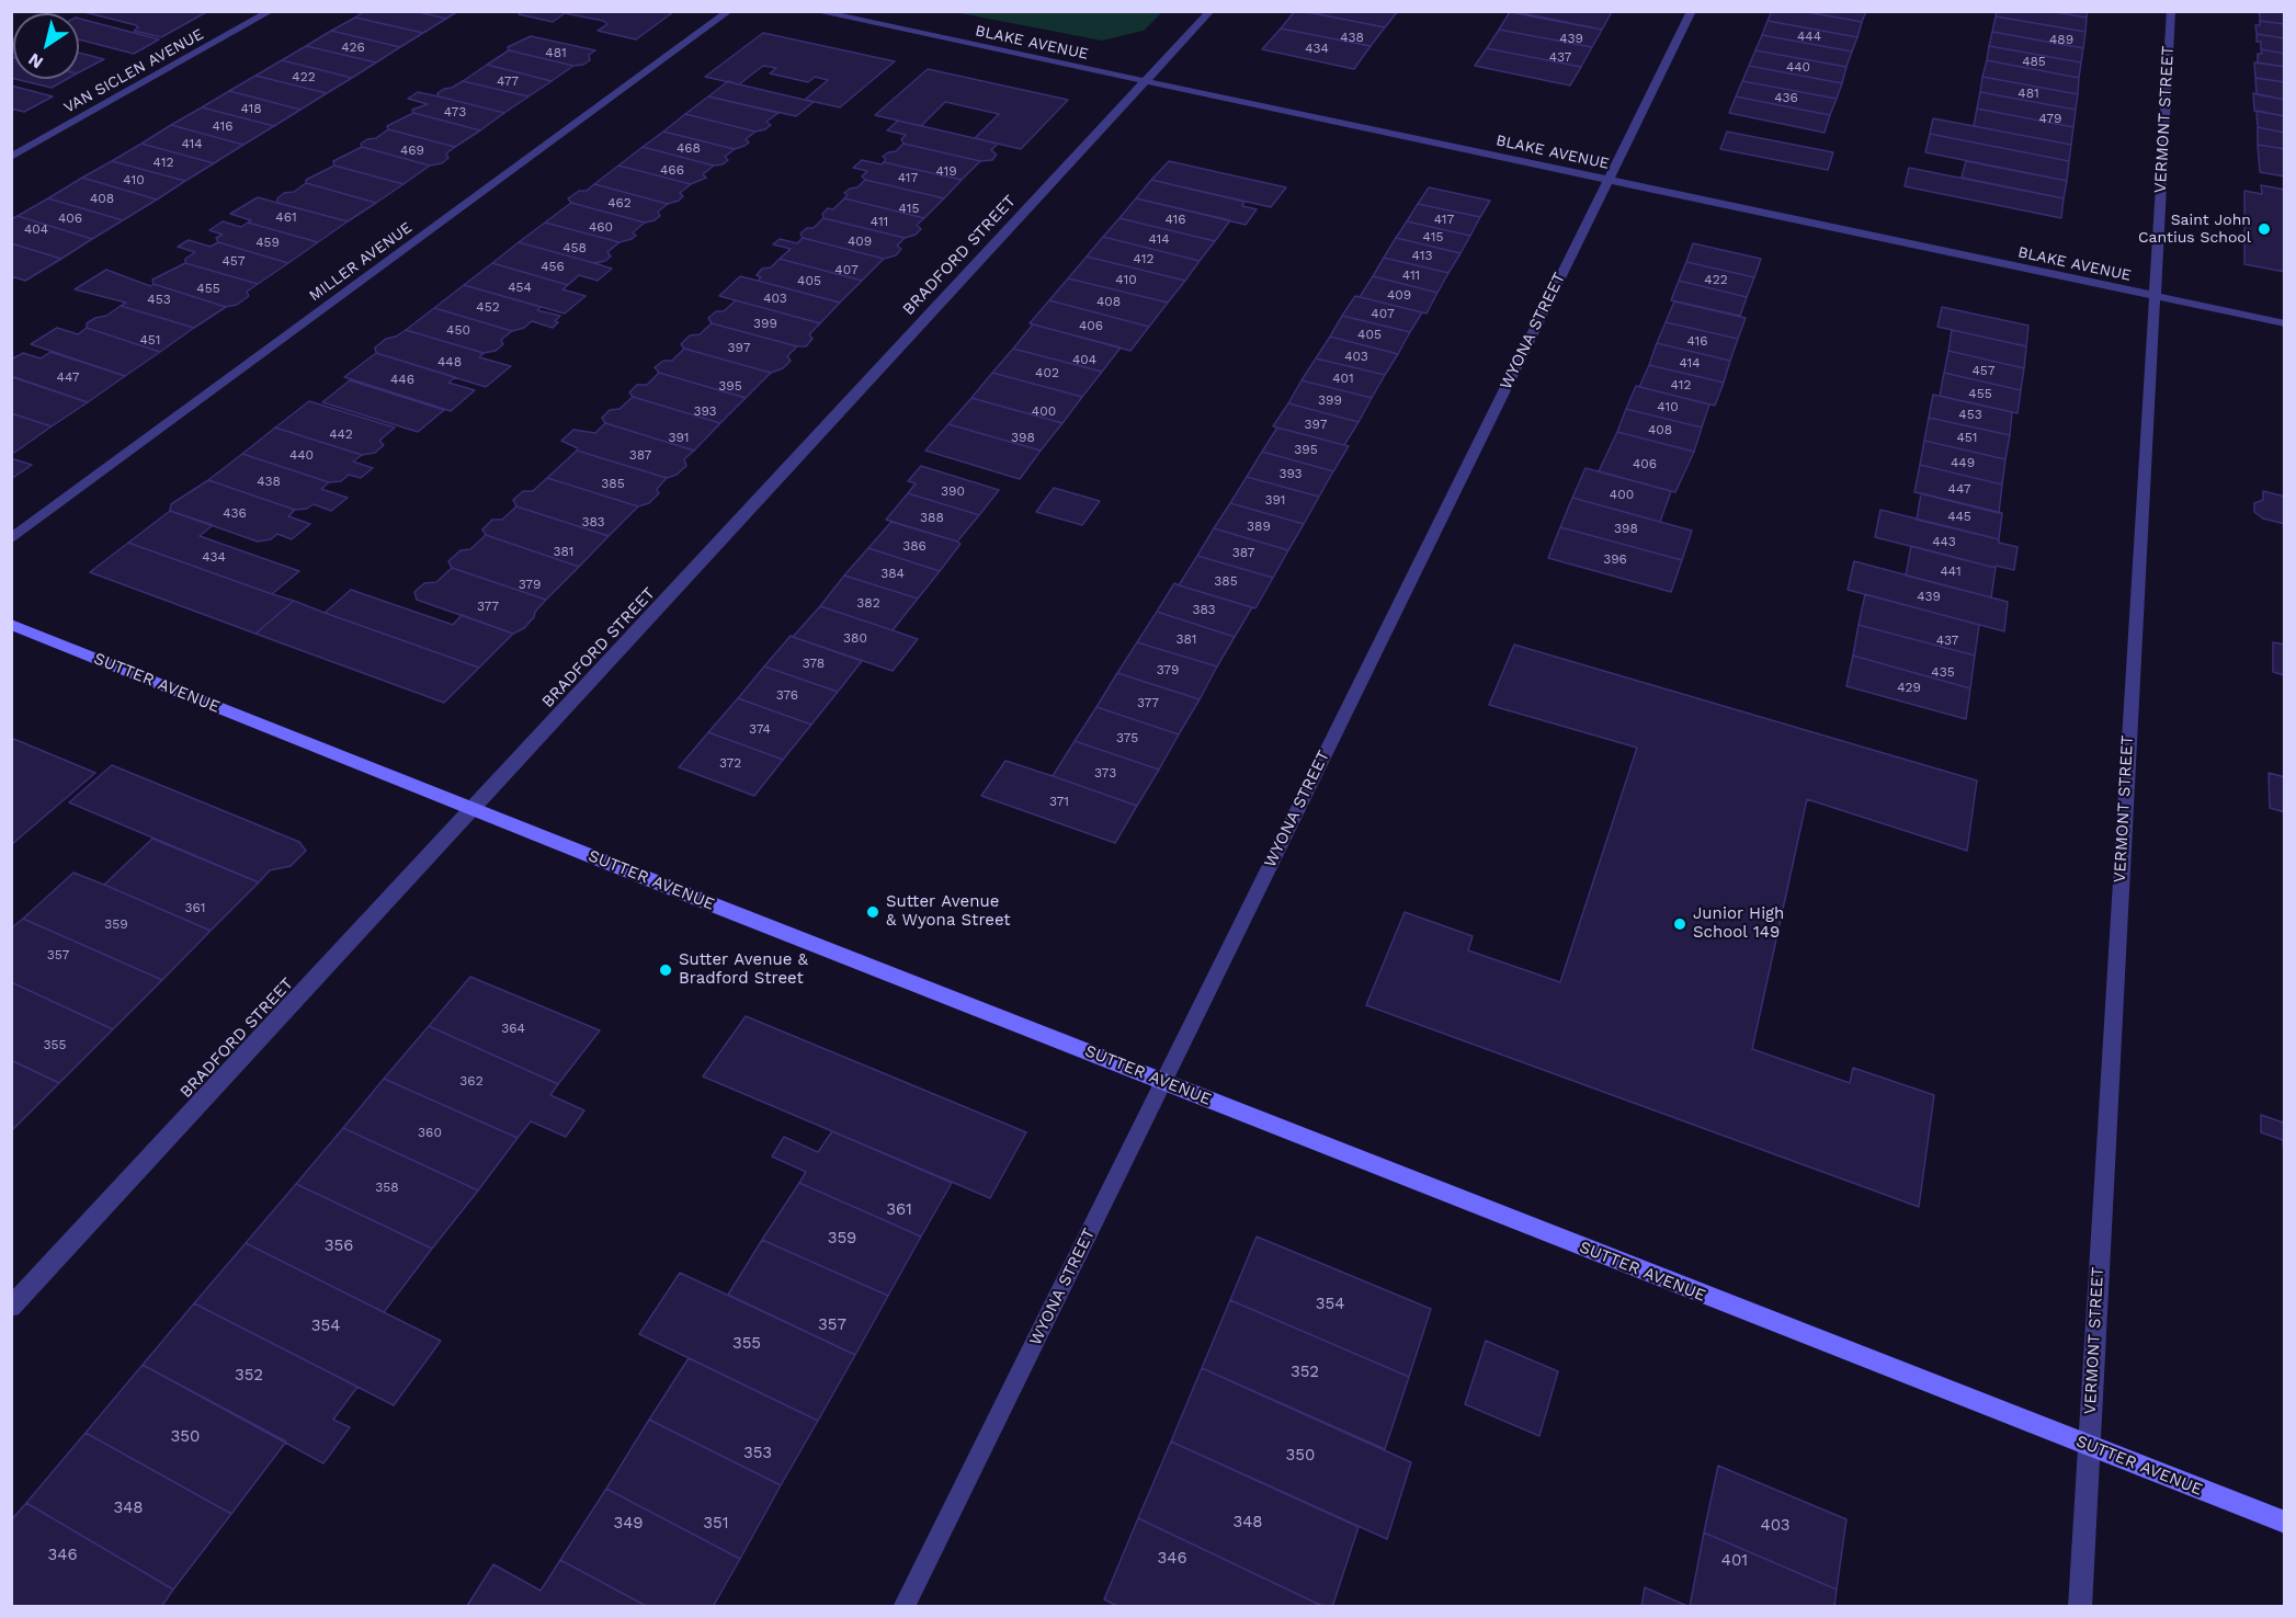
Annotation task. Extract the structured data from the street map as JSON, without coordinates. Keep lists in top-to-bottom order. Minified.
{"streets":{"street":["BLAKE AVENUE","VAN SICLEN AVENUE","VERMONT STREET","BRADFORD STREET","MILLER AVENUE","WYONA STREET","SUTTER AVENUE"]},"crossings":[["BLAKE AVENUE","VERMONT STREET"],["BLAKE AVENUE","BRADFORD STREET"],["BLAKE AVENUE","WYONA STREET"],["VERMONT STREET","SUTTER AVENUE"],["BRADFORD STREET","SUTTER AVENUE"],["WYONA STREET","SUTTER AVENUE"]],"places":["Saint John Cantius School","Sutter Avenue & Wyona Street","Junior High School 149","Sutter Avenue & Bradford Street"],"house_numbers":["444","438","439","489","426","434","481","437","485","440","422","477","481","436","418","473","479","416","414","468","469","412","466","419","417","410","408","462","415","461","406","416","417","411","460","404","415","414","409","459","458","413","412","457","456","407","411","410","422","405","454","455","409","403","453","408","452","407","399","406","450","405","451","416","397","403","404","448","414","457","402","447","401","446","412","395","455","399","410","393","400","453","397","408","442","391","398","451","395","440","387","449","406","393","438","385","447","390","400","391","436","445","388","383","389","398","443","386","381","387","434","396","441","384","385","379","439","382","377","383","380","381","437","378","379","435","429","376","377","374","375","372","373","371","361","359","357","364","355","362","360","358","361","359","356","354","357","354","355","352","352","350","353","350","348","348","349","351","403","346","346","401"],"north":"bottom left"}
